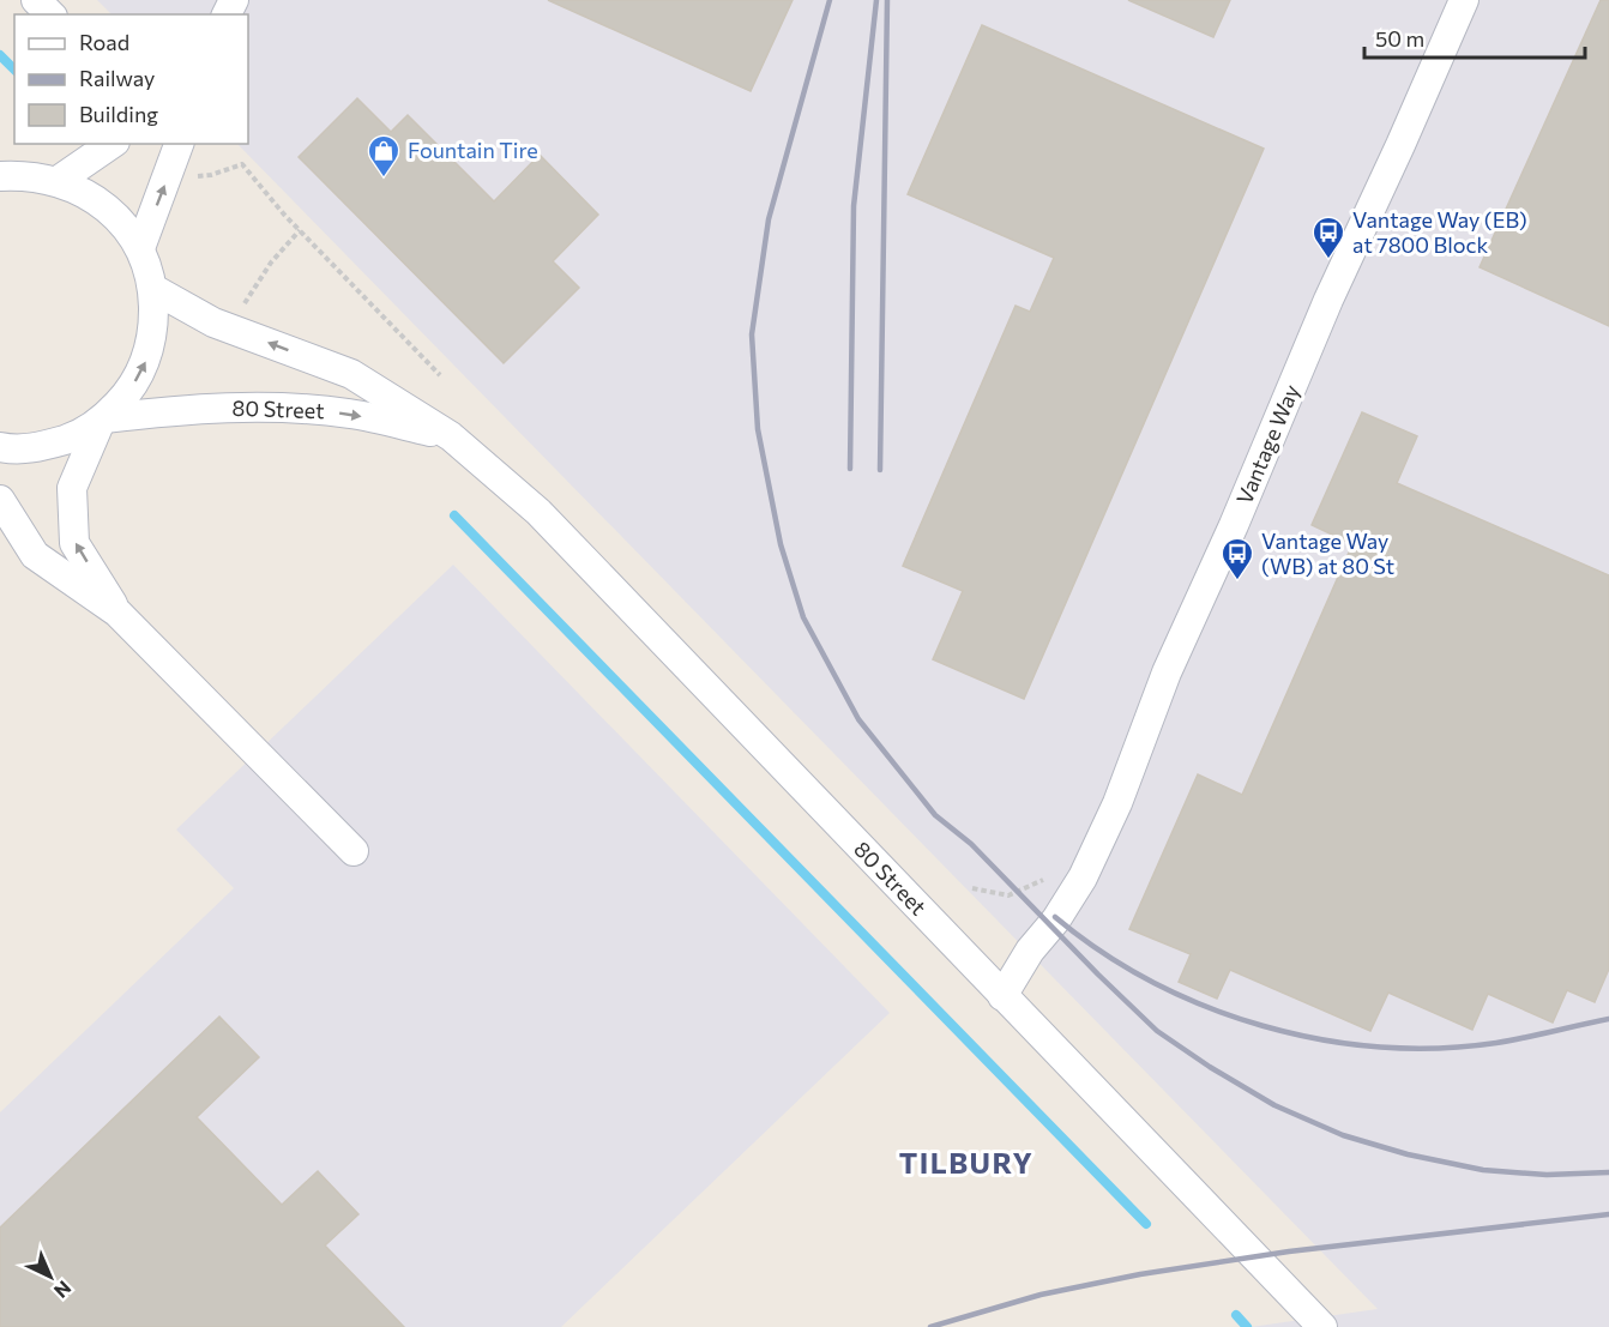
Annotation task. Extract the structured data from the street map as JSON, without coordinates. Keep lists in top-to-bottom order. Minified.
{"streets":{"street":["80 Street","Vantage Way"]},"crossings":[["80 Street","Vantage Way"]],"districts":["TILBURY"],"places":{"shop":["Fountain Tire"],"bus stop":["Vantage Way (EB) at 7800 Block","Vantage Way (WB) at 80 St"]},"legend":["Road","Railway","Building"],"scale_bar":"50 m","north":"bottom right"}
